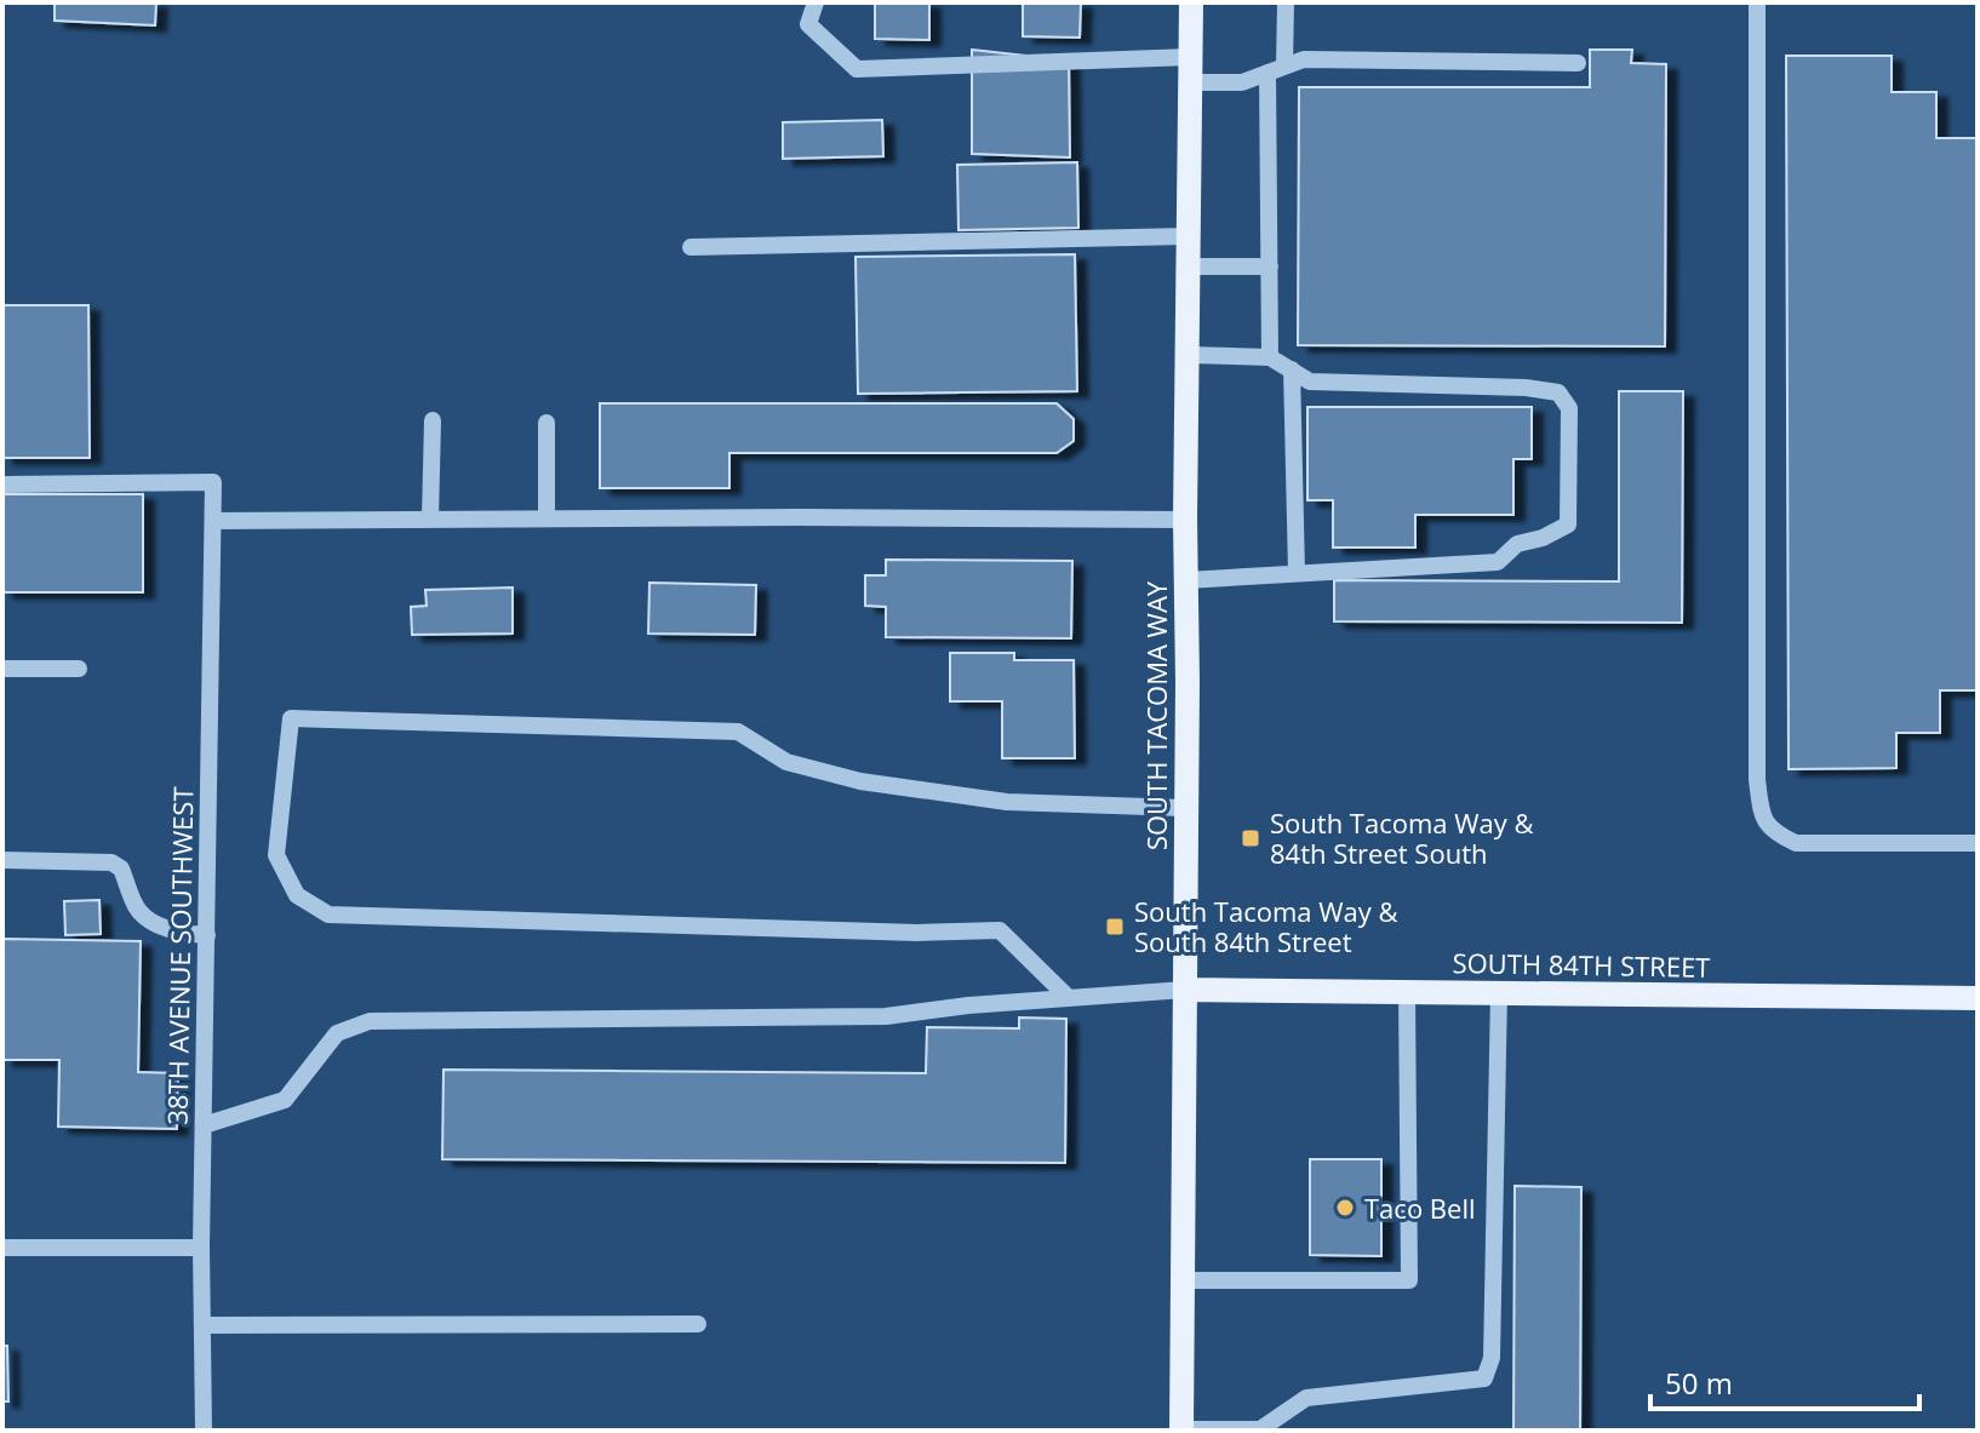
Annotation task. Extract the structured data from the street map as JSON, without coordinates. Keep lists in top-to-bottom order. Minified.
{"streets":{"main road":["SOUTH TACOMA WAY","SOUTH 84TH STREET"],"street":["38TH AVENUE SOUTHWEST"]},"crossings":[["SOUTH TACOMA WAY","SOUTH 84TH STREET"]],"places":{"transit":["South Tacoma Way & 84th Street South","South Tacoma Way & South 84th Street"],"other":["Taco Bell"]},"scale_bar":"50 m"}
